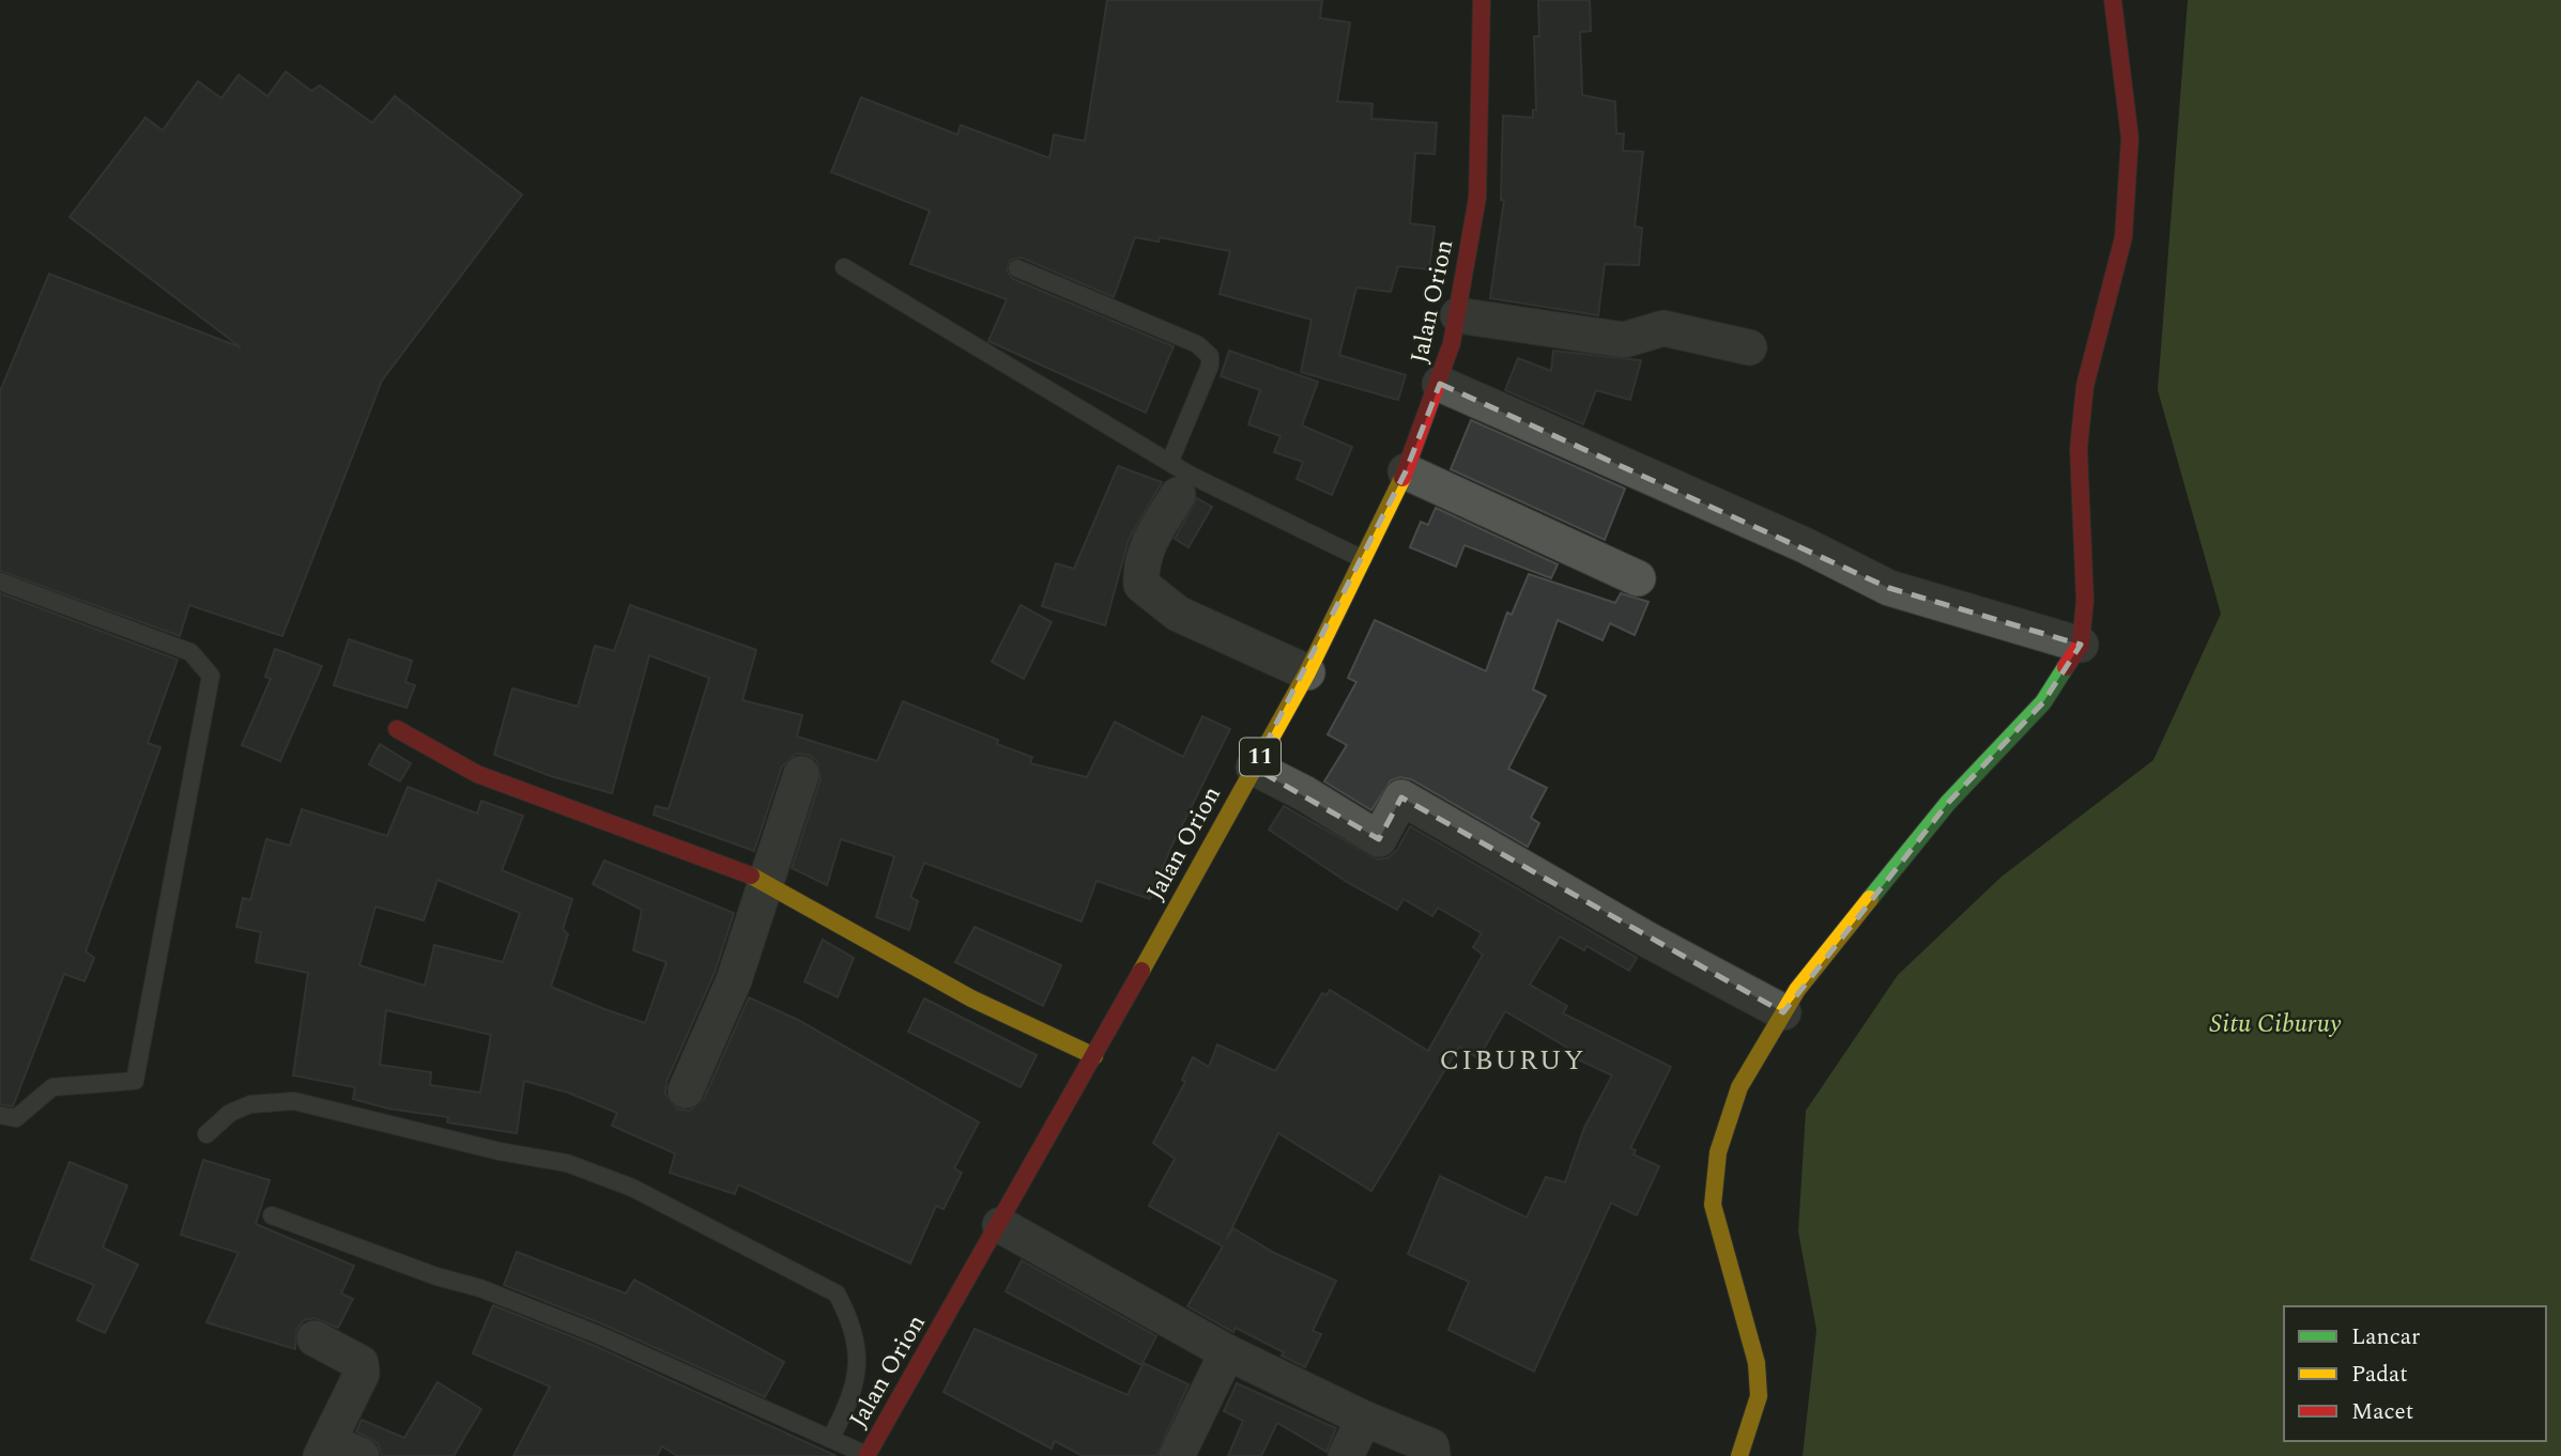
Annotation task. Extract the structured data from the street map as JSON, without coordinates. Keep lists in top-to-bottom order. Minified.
{"streets":{"main road":["Jalan Orion","11"]},"districts":["CIBURUY"],"water":["Situ Ciburuy"],"legend":["Lancar","Padat","Macet"]}
